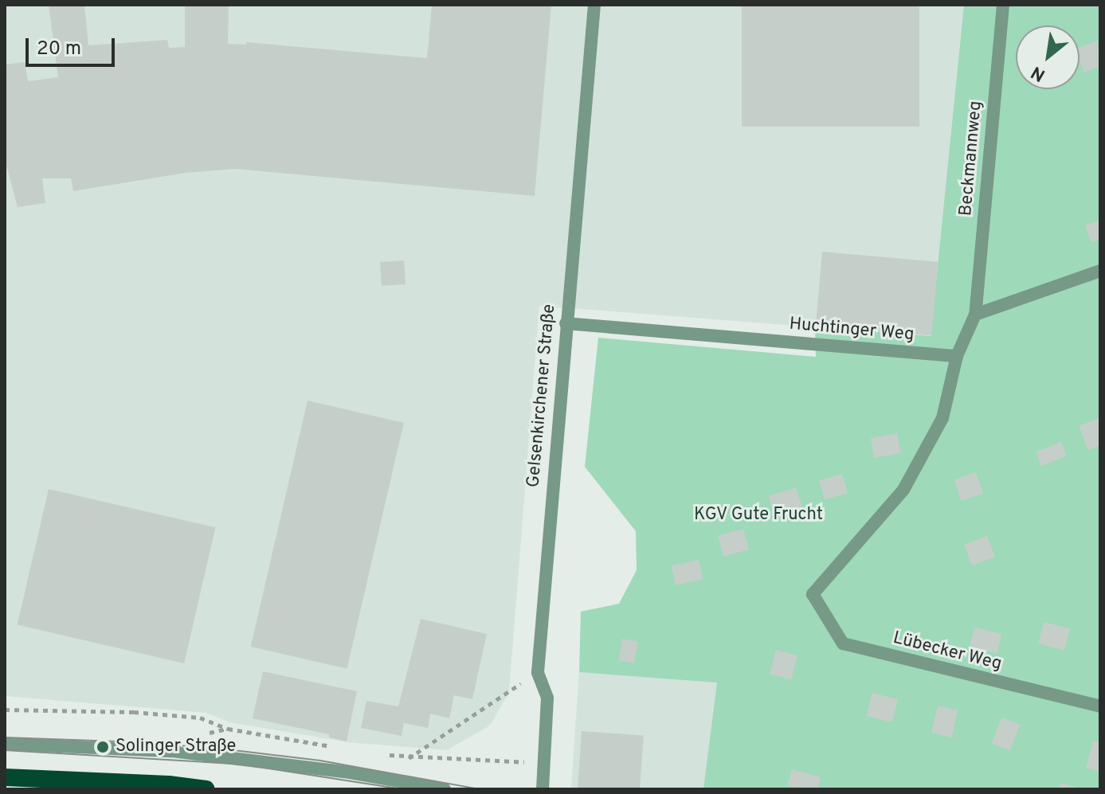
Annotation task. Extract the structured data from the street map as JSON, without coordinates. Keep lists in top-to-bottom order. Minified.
{"streets":{"street":["Beckmannweg","Huchtinger Weg","Gelsenkirchener Straße","Lübecker Weg"]},"crossings":[["Huchtinger Weg","Gelsenkirchener Straße"],["Huchtinger Weg","Lübecker Weg"]],"parks":["KGV Gute Frucht"],"places":["Solinger Straße"],"scale_bar":"20 m","north":"bottom left"}
